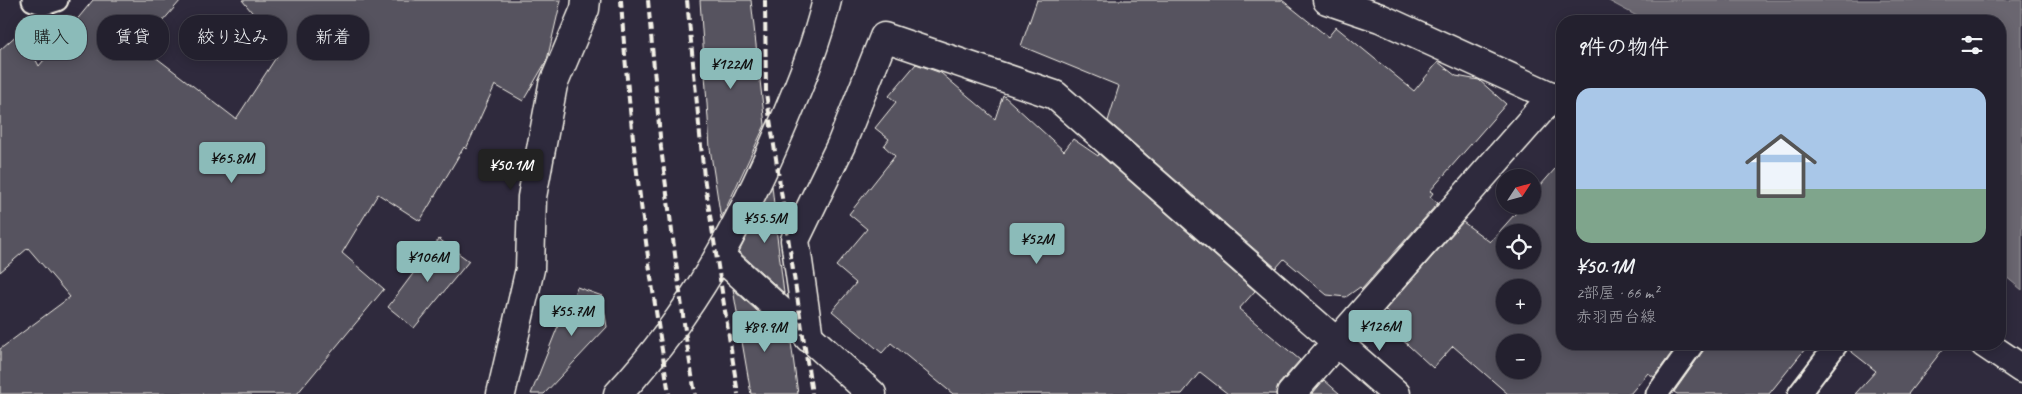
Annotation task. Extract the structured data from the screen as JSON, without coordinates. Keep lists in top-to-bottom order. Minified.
{"north":"top right","page":{"chip":["購入","賃貸","絞り込み","新着"],"heading":"9件の物件","price":["¥122M","¥65.8M","¥50.1M","¥55.5M","¥52M","¥106M","¥55.7M","¥126M","¥89.9M"],"list":[{"name":"¥50.1M","note":"2部屋 · 66 m² · 赤羽西台線"}],"map_buttons":["+","−"]}}
